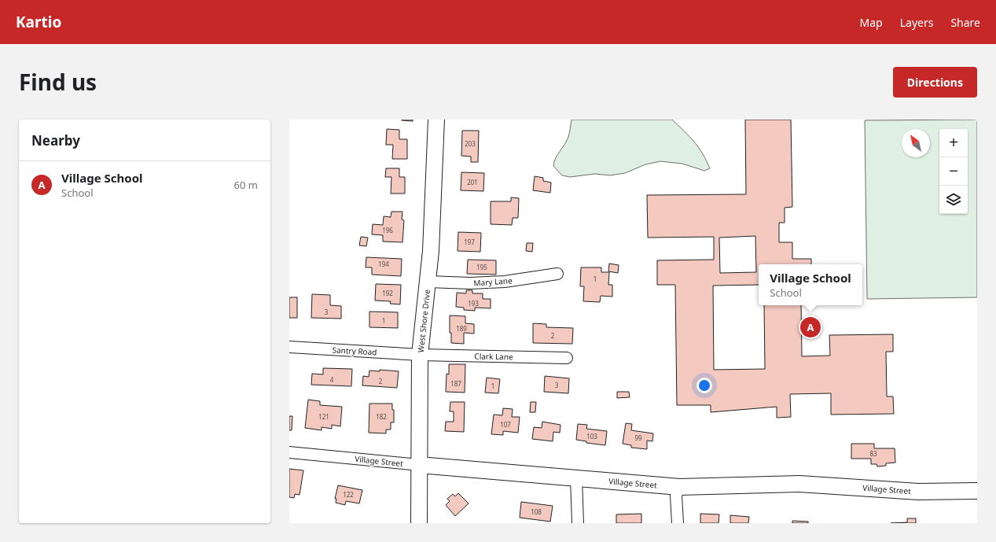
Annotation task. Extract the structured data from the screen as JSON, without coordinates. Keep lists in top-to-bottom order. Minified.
{"streets":{"main road":["West Shore Drive","Village Street"],"street":["Mary Lane","Santry Road","Clark Lane"]},"crossings":[["Mary Lane","West Shore Drive"],["West Shore Drive","Santry Road"],["West Shore Drive","Clark Lane"],["West Shore Drive","Village Street"],["Santry Road","Clark Lane"]],"house_numbers":["203","201","196","197","194","195","1","192","193","3","1","189","2","4","2","187","3","1","121","182","107","103","99","83","122","108"],"north":"top left","page":{"header":"Kartio","nav":["Map","Layers","Share"],"title":"Find us","buttons":"Directions","heading":"Nearby","map_buttons":["+","−"],"list":[{"mark":"A","name":"Village School","note":"School","value":"60 m"}],"popup":["Village School","School"],"pins":"A"}}
